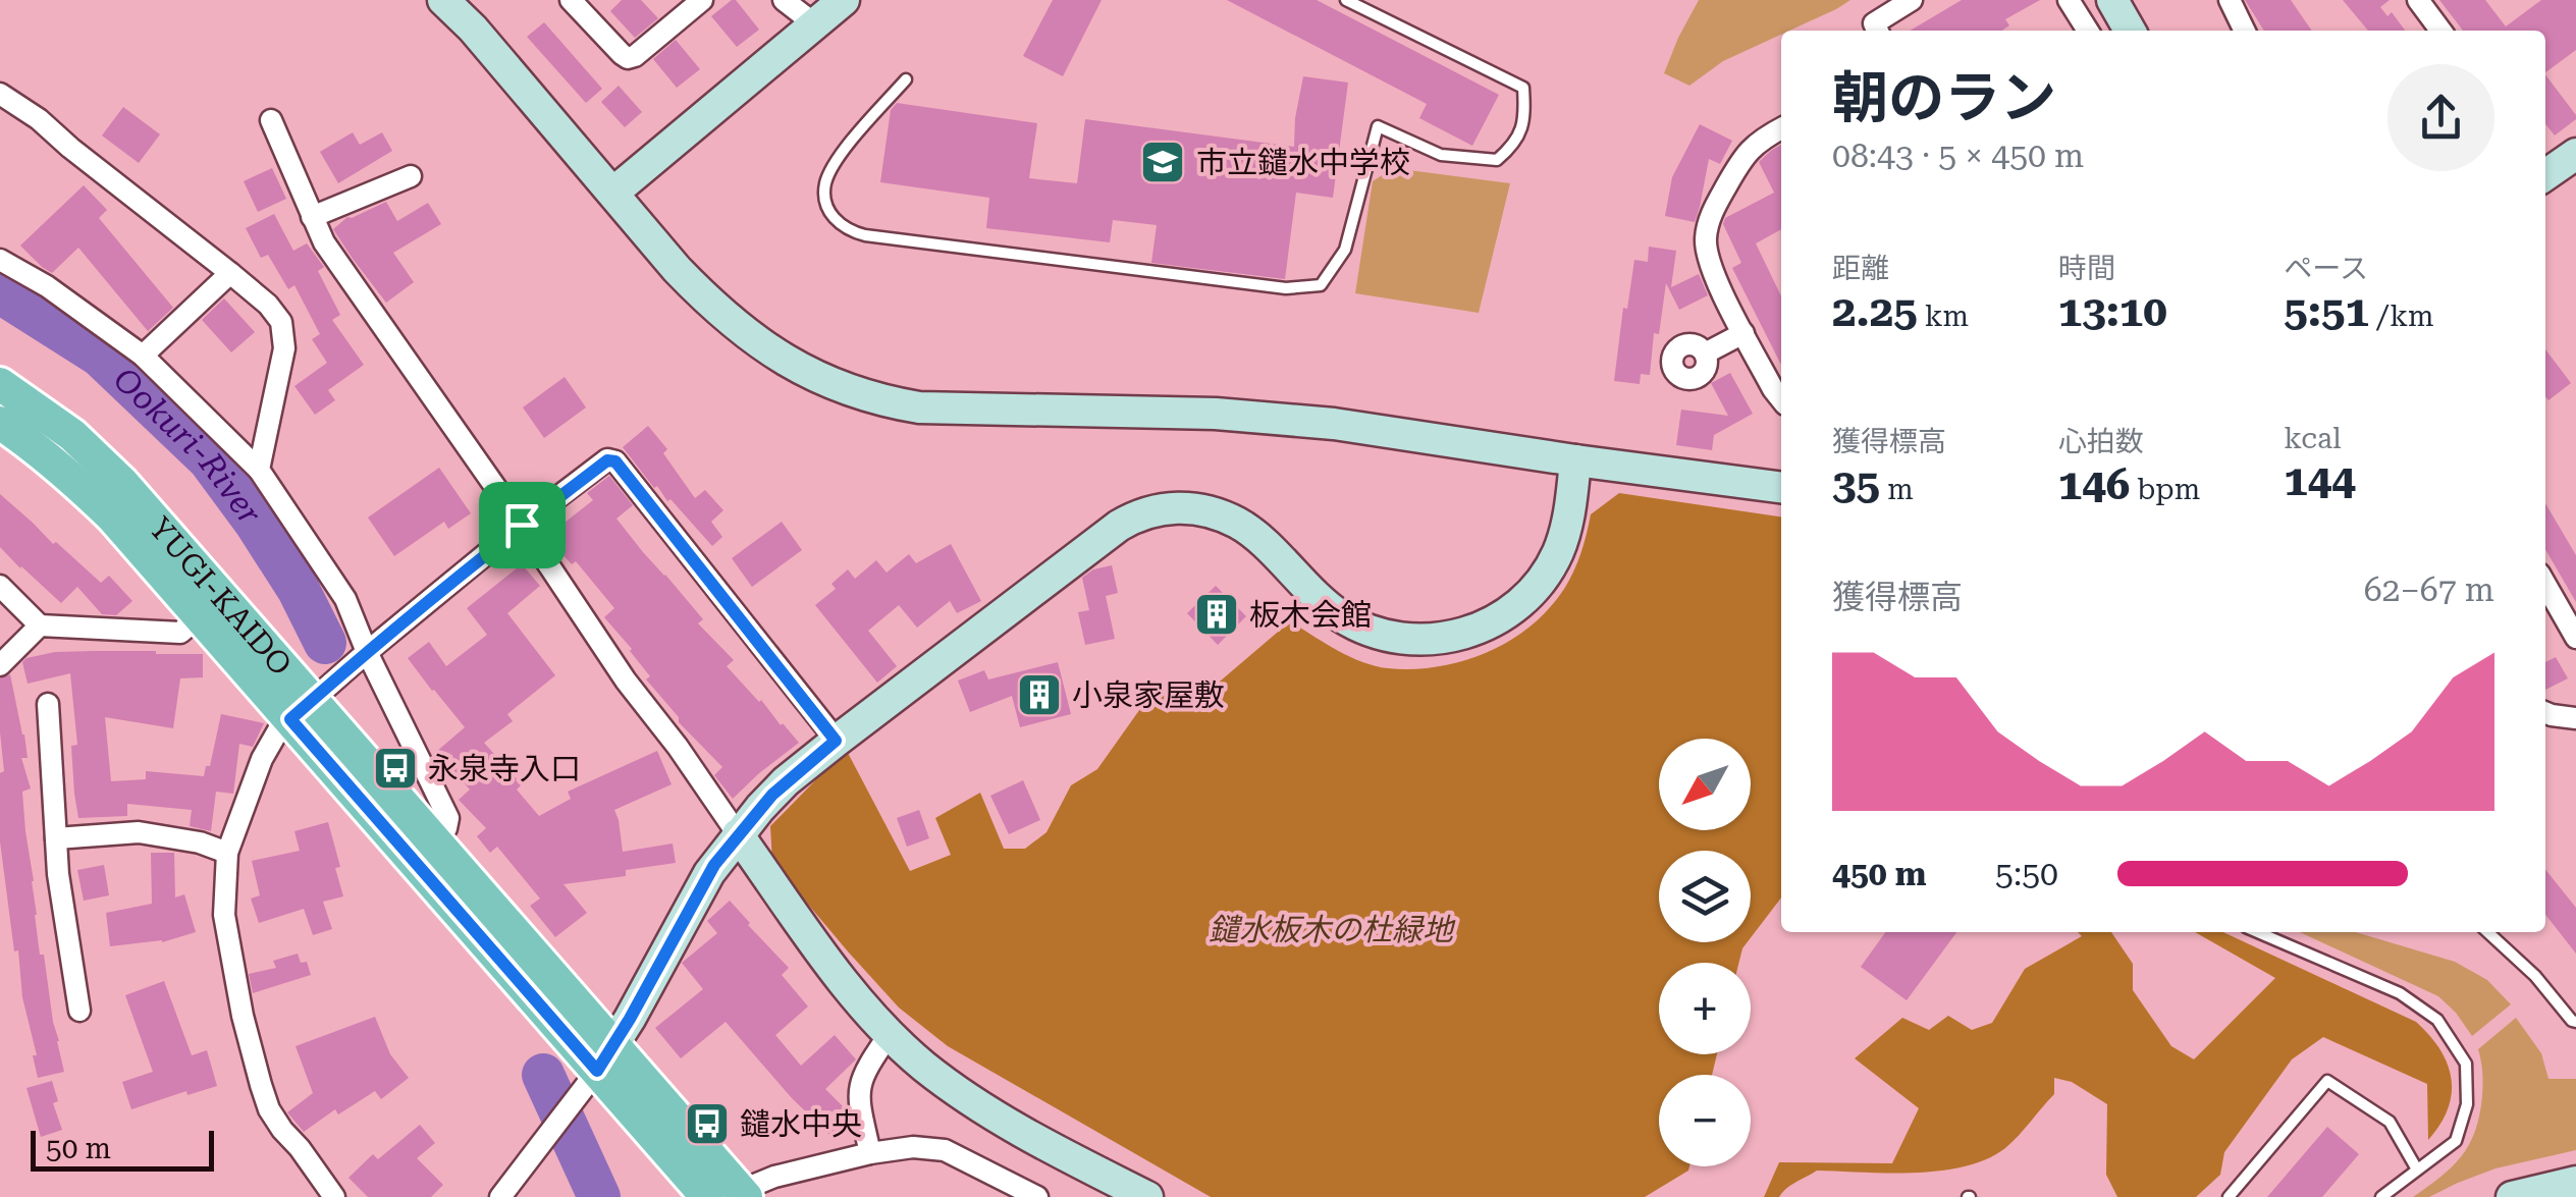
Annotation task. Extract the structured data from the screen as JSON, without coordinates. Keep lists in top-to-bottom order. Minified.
{"streets":{"main road":["YUGI-KAIDO"]},"water":["Ookuri-River"],"parks":["鑓水板木の杜緑地"],"places":{"school or university":["市立鑓水中学校"],"building":["板木会館","小泉家屋敷"],"bus stop":["永泉寺入口","鑓水中央"]},"scale_bar":"50 m","north":"bottom left","page":{"heading":["朝のラン","08:43 · 5 × 450 m"],"stats":[["距離","2.25 km"],["時間","13:10"],["ペース","5:51 /km"],["獲得標高","35 m"],["心拍数","146 bpm"],["kcal","144"]],"chart":["獲得標高","62–67 m"],"map_buttons":["+","−"],"list":[{"name":"450 m","note":"5:50"}],"scale":"50 m"}}
